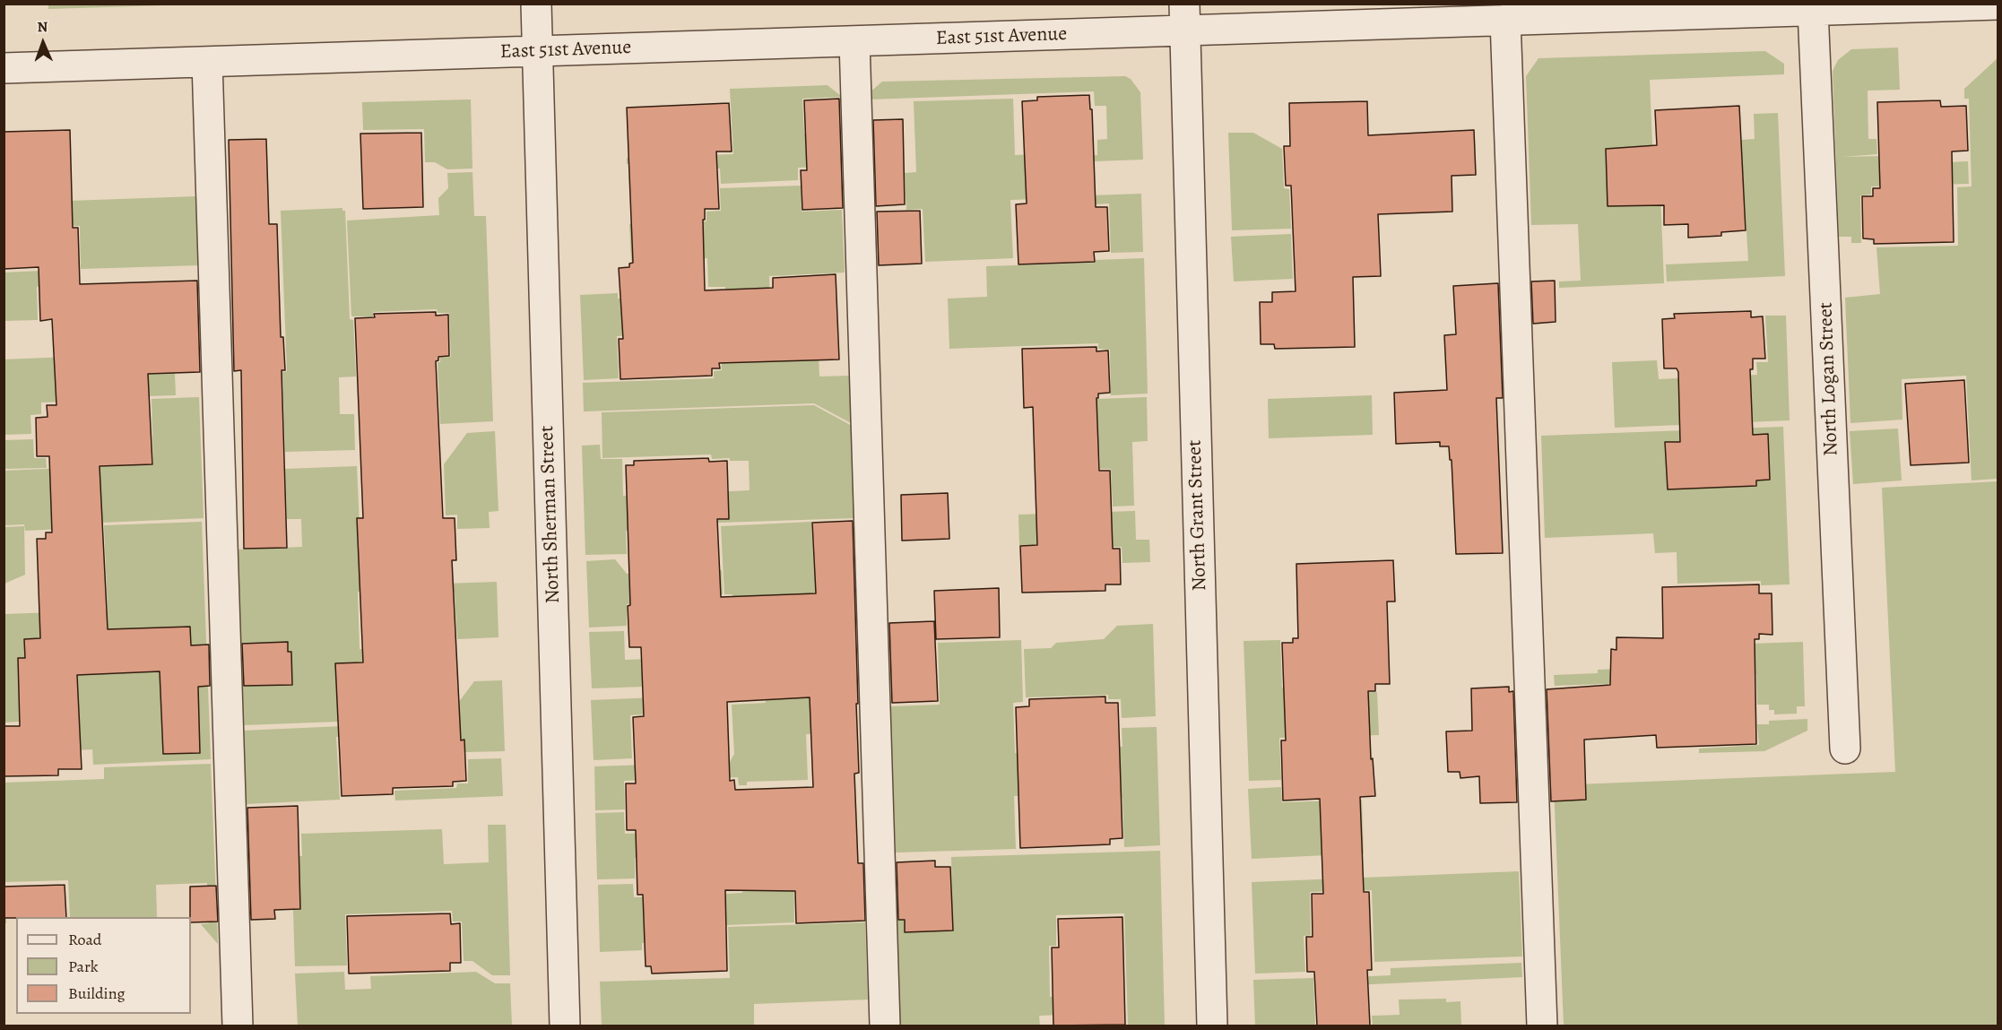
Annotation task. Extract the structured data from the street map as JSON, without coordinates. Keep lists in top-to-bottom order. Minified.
{"streets":{"street":["East 51st Avenue","North Logan Street","North Sherman Street","North Grant Street"]},"crossings":[["East 51st Avenue","North Logan Street"],["East 51st Avenue","North Sherman Street"],["East 51st Avenue","North Grant Street"]],"legend":["Road","Park","Building"],"north":"top"}
